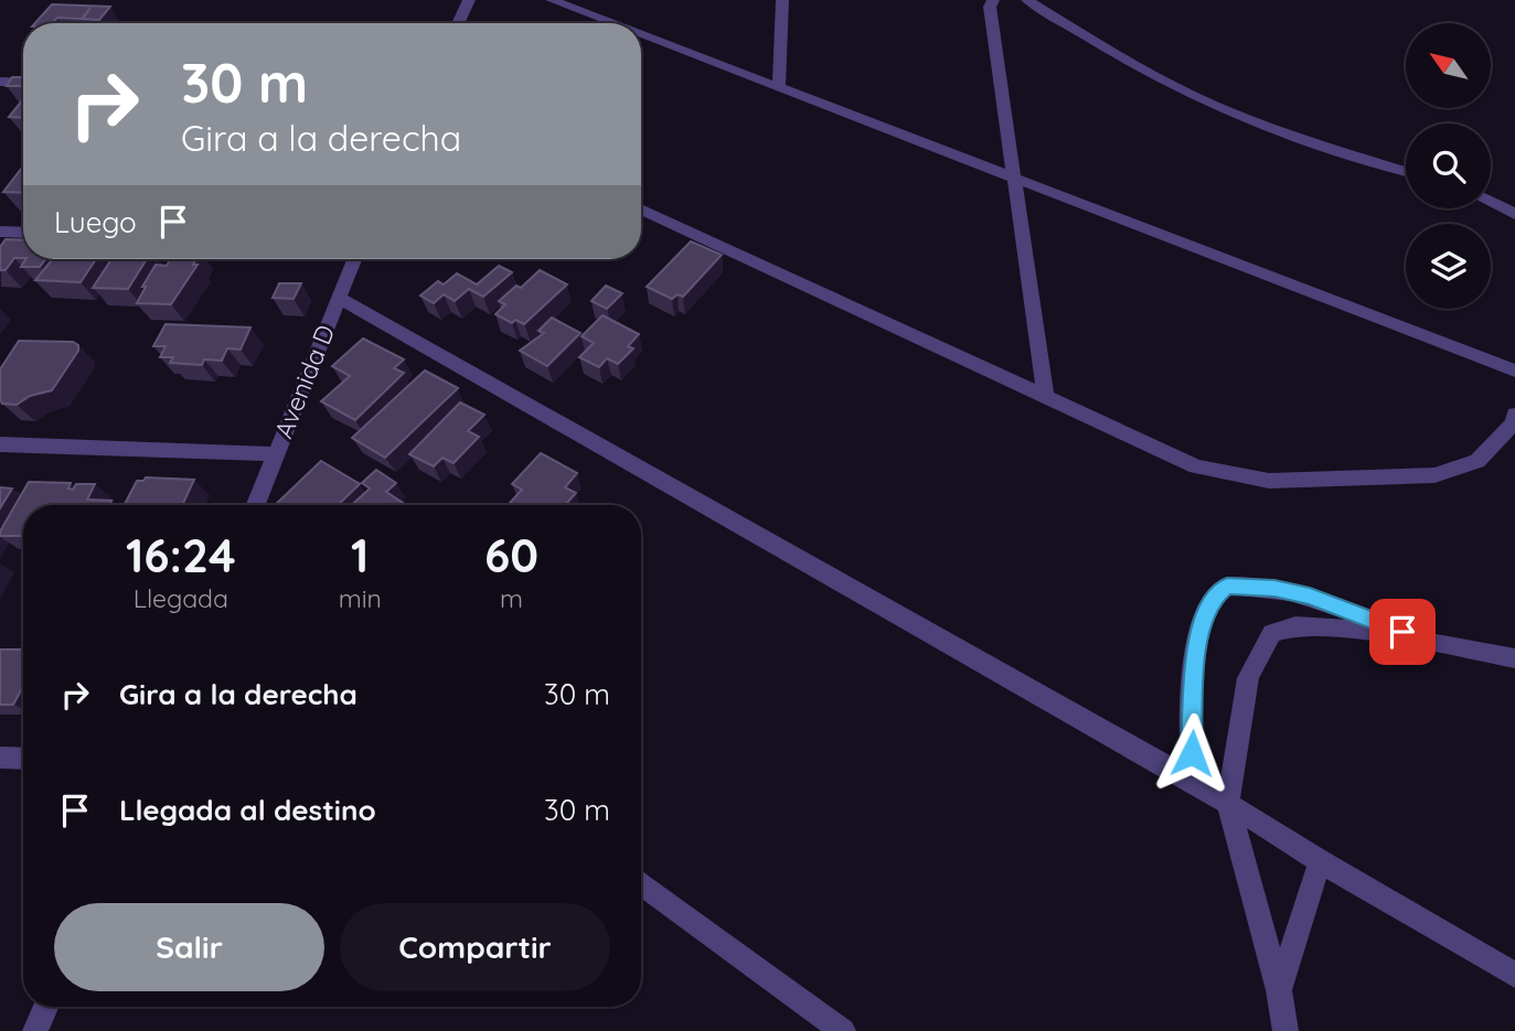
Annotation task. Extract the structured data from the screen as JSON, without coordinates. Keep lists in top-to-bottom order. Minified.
{"streets":{"street":["Avenida D"]},"north":"top left","page":{"turn":["30 m","Gira a la derecha"],"then":"Luego","eta":["16:24","Llegada","1","min","60","m"],"list":[{"name":"Gira a la derecha","value":"30 m"},{"name":"Llegada al destino","value":"30 m"}],"buttons":["Salir","Compartir"]}}
